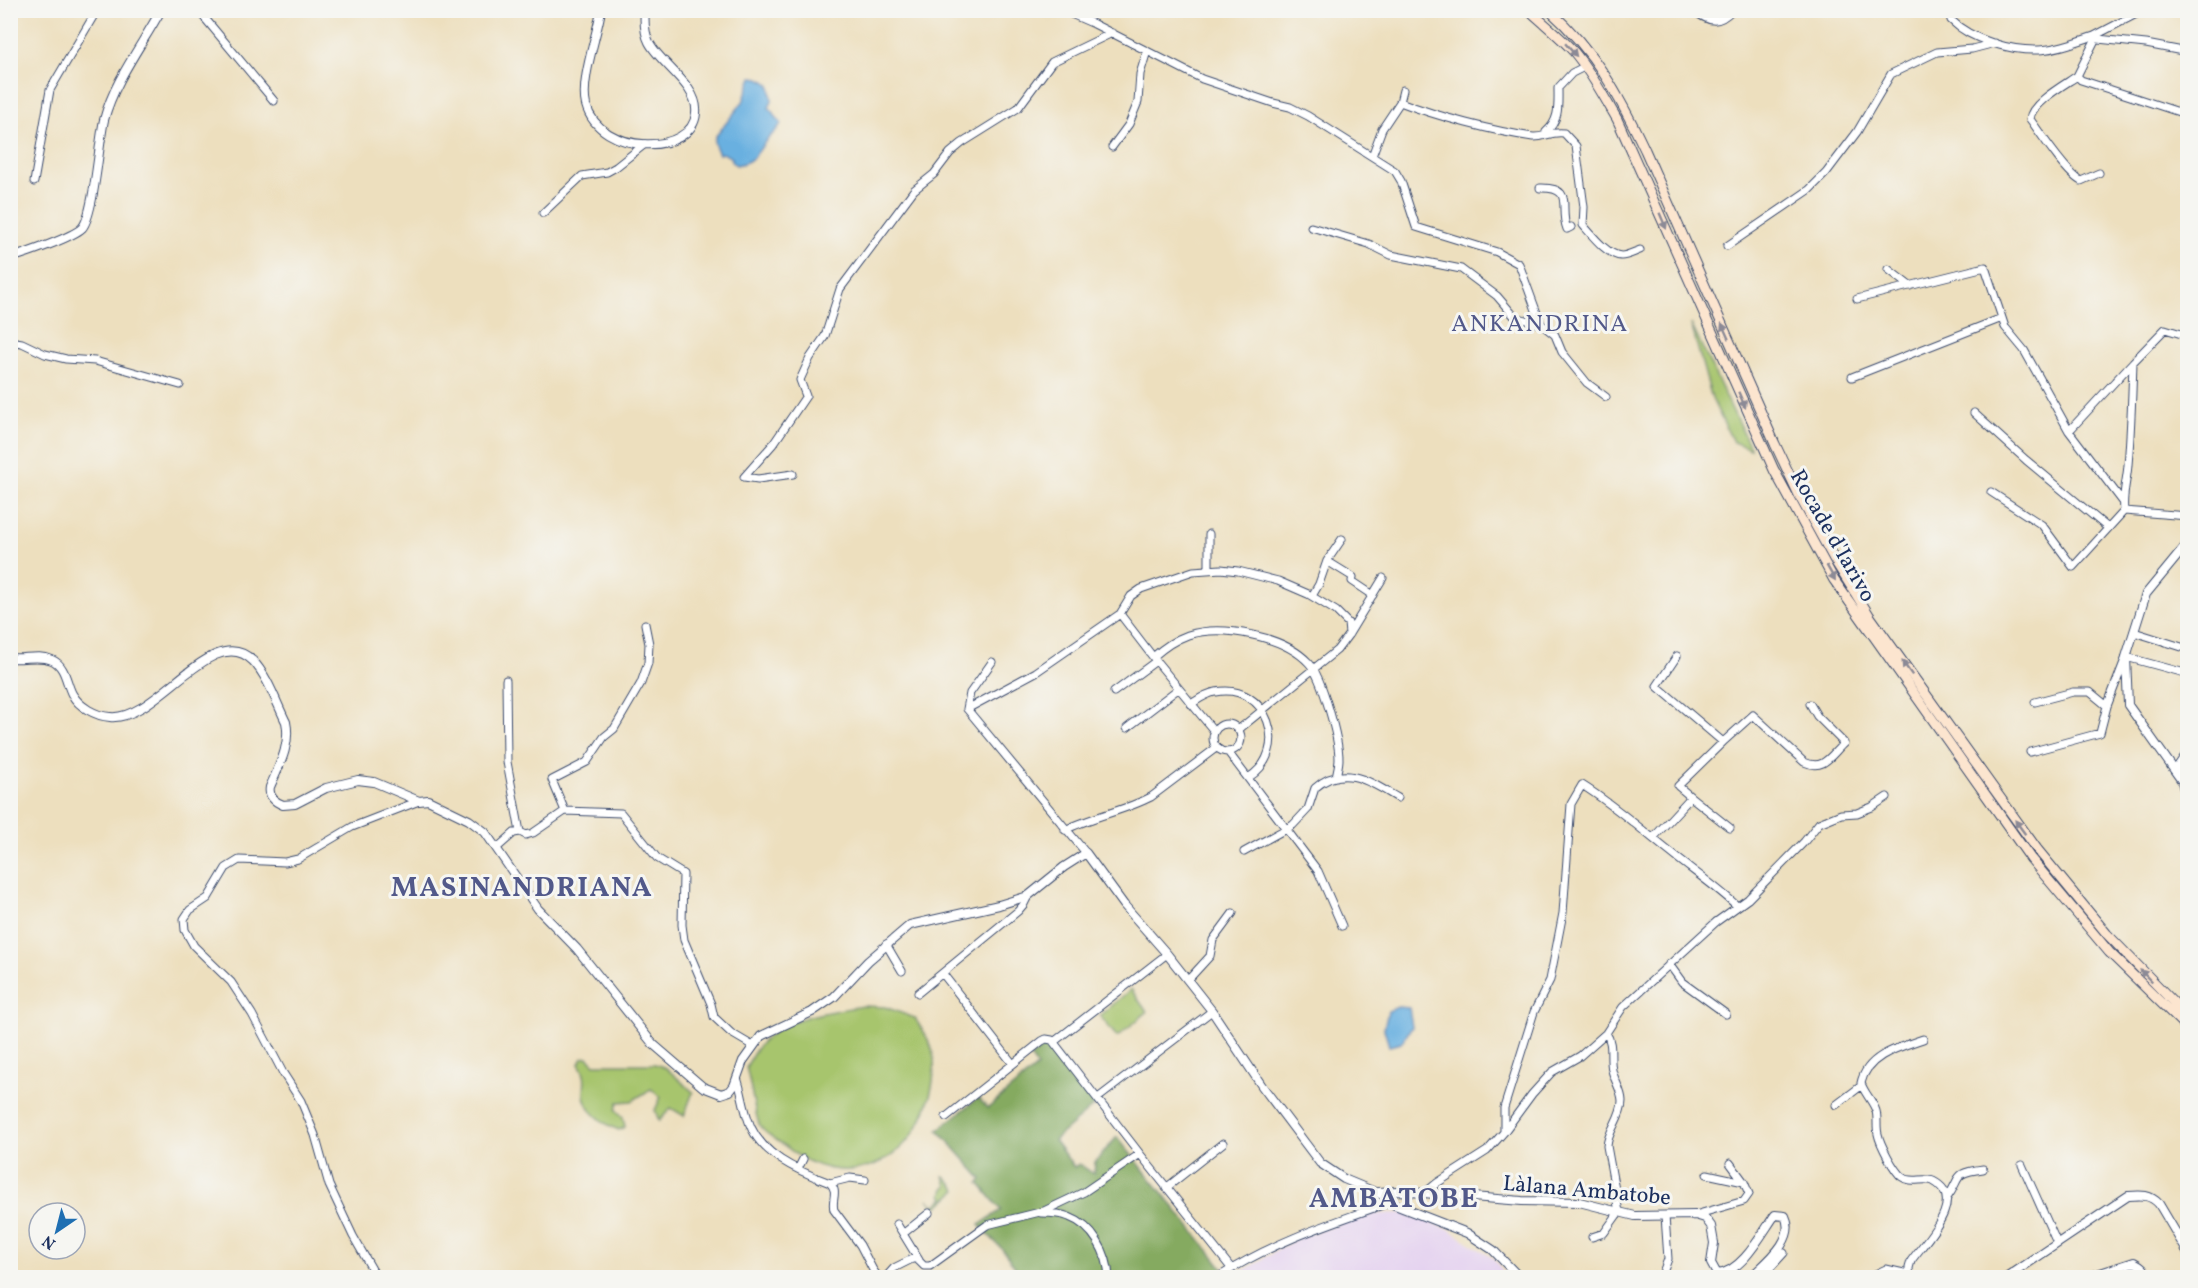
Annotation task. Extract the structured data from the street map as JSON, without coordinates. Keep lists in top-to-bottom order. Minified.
{"streets":{"main road":["Rocade d'Iarivo"],"street":["Làlana Ambatobe"]},"districts":["ANKANDRINA","MASINANDRIANA","AMBATOBE"],"north":"bottom left"}
